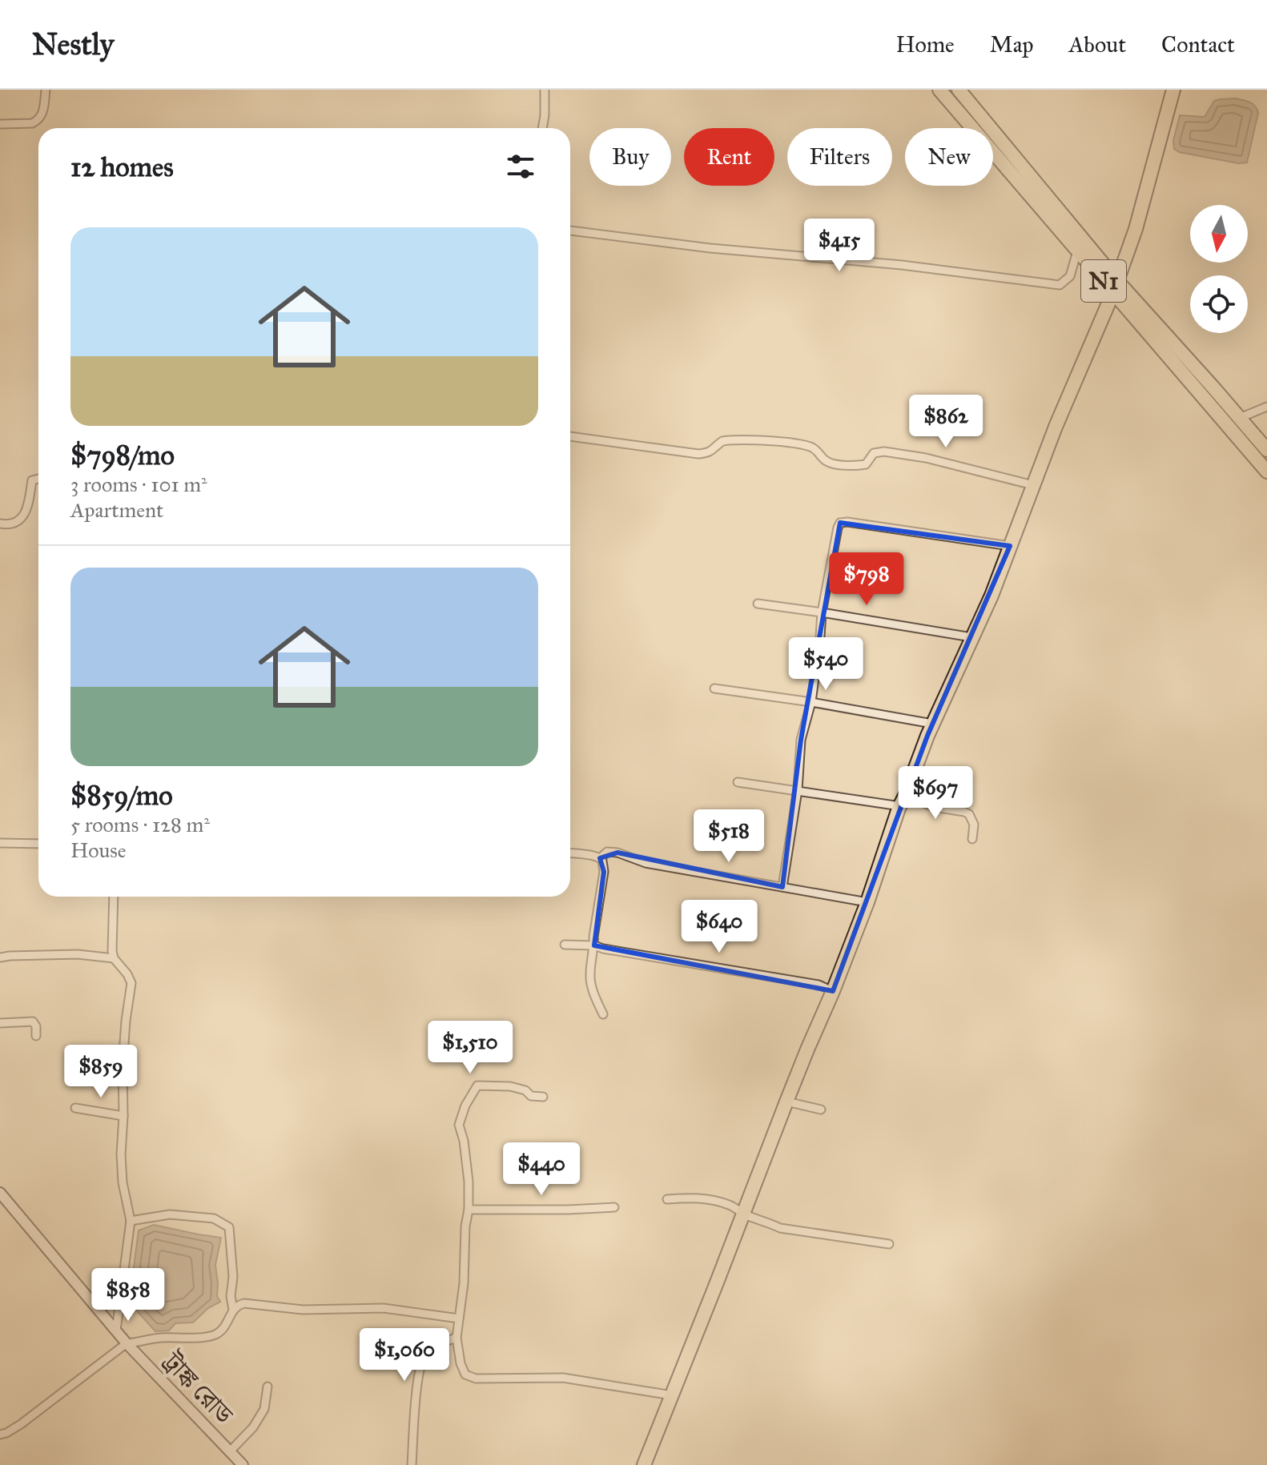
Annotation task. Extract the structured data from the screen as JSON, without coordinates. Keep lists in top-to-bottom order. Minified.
{"streets":{"highway":["N1"],"main road":["ট্রাঙ্ক রোড"]},"north":"bottom","page":{"header":"Nestly","nav":["Home","Map","About","Contact"],"chip":["Buy","Rent","Filters","New"],"heading":"12 homes","list":[{"name":"$798/mo","note":"3 rooms · 101 m² · Apartment"},{"name":"$859/mo","note":"5 rooms · 128 m² · House"}],"price":["$415","$862","$798","$540","$697","$518","$640","$1,510","$859","$440","$858","$1,060"]}}
